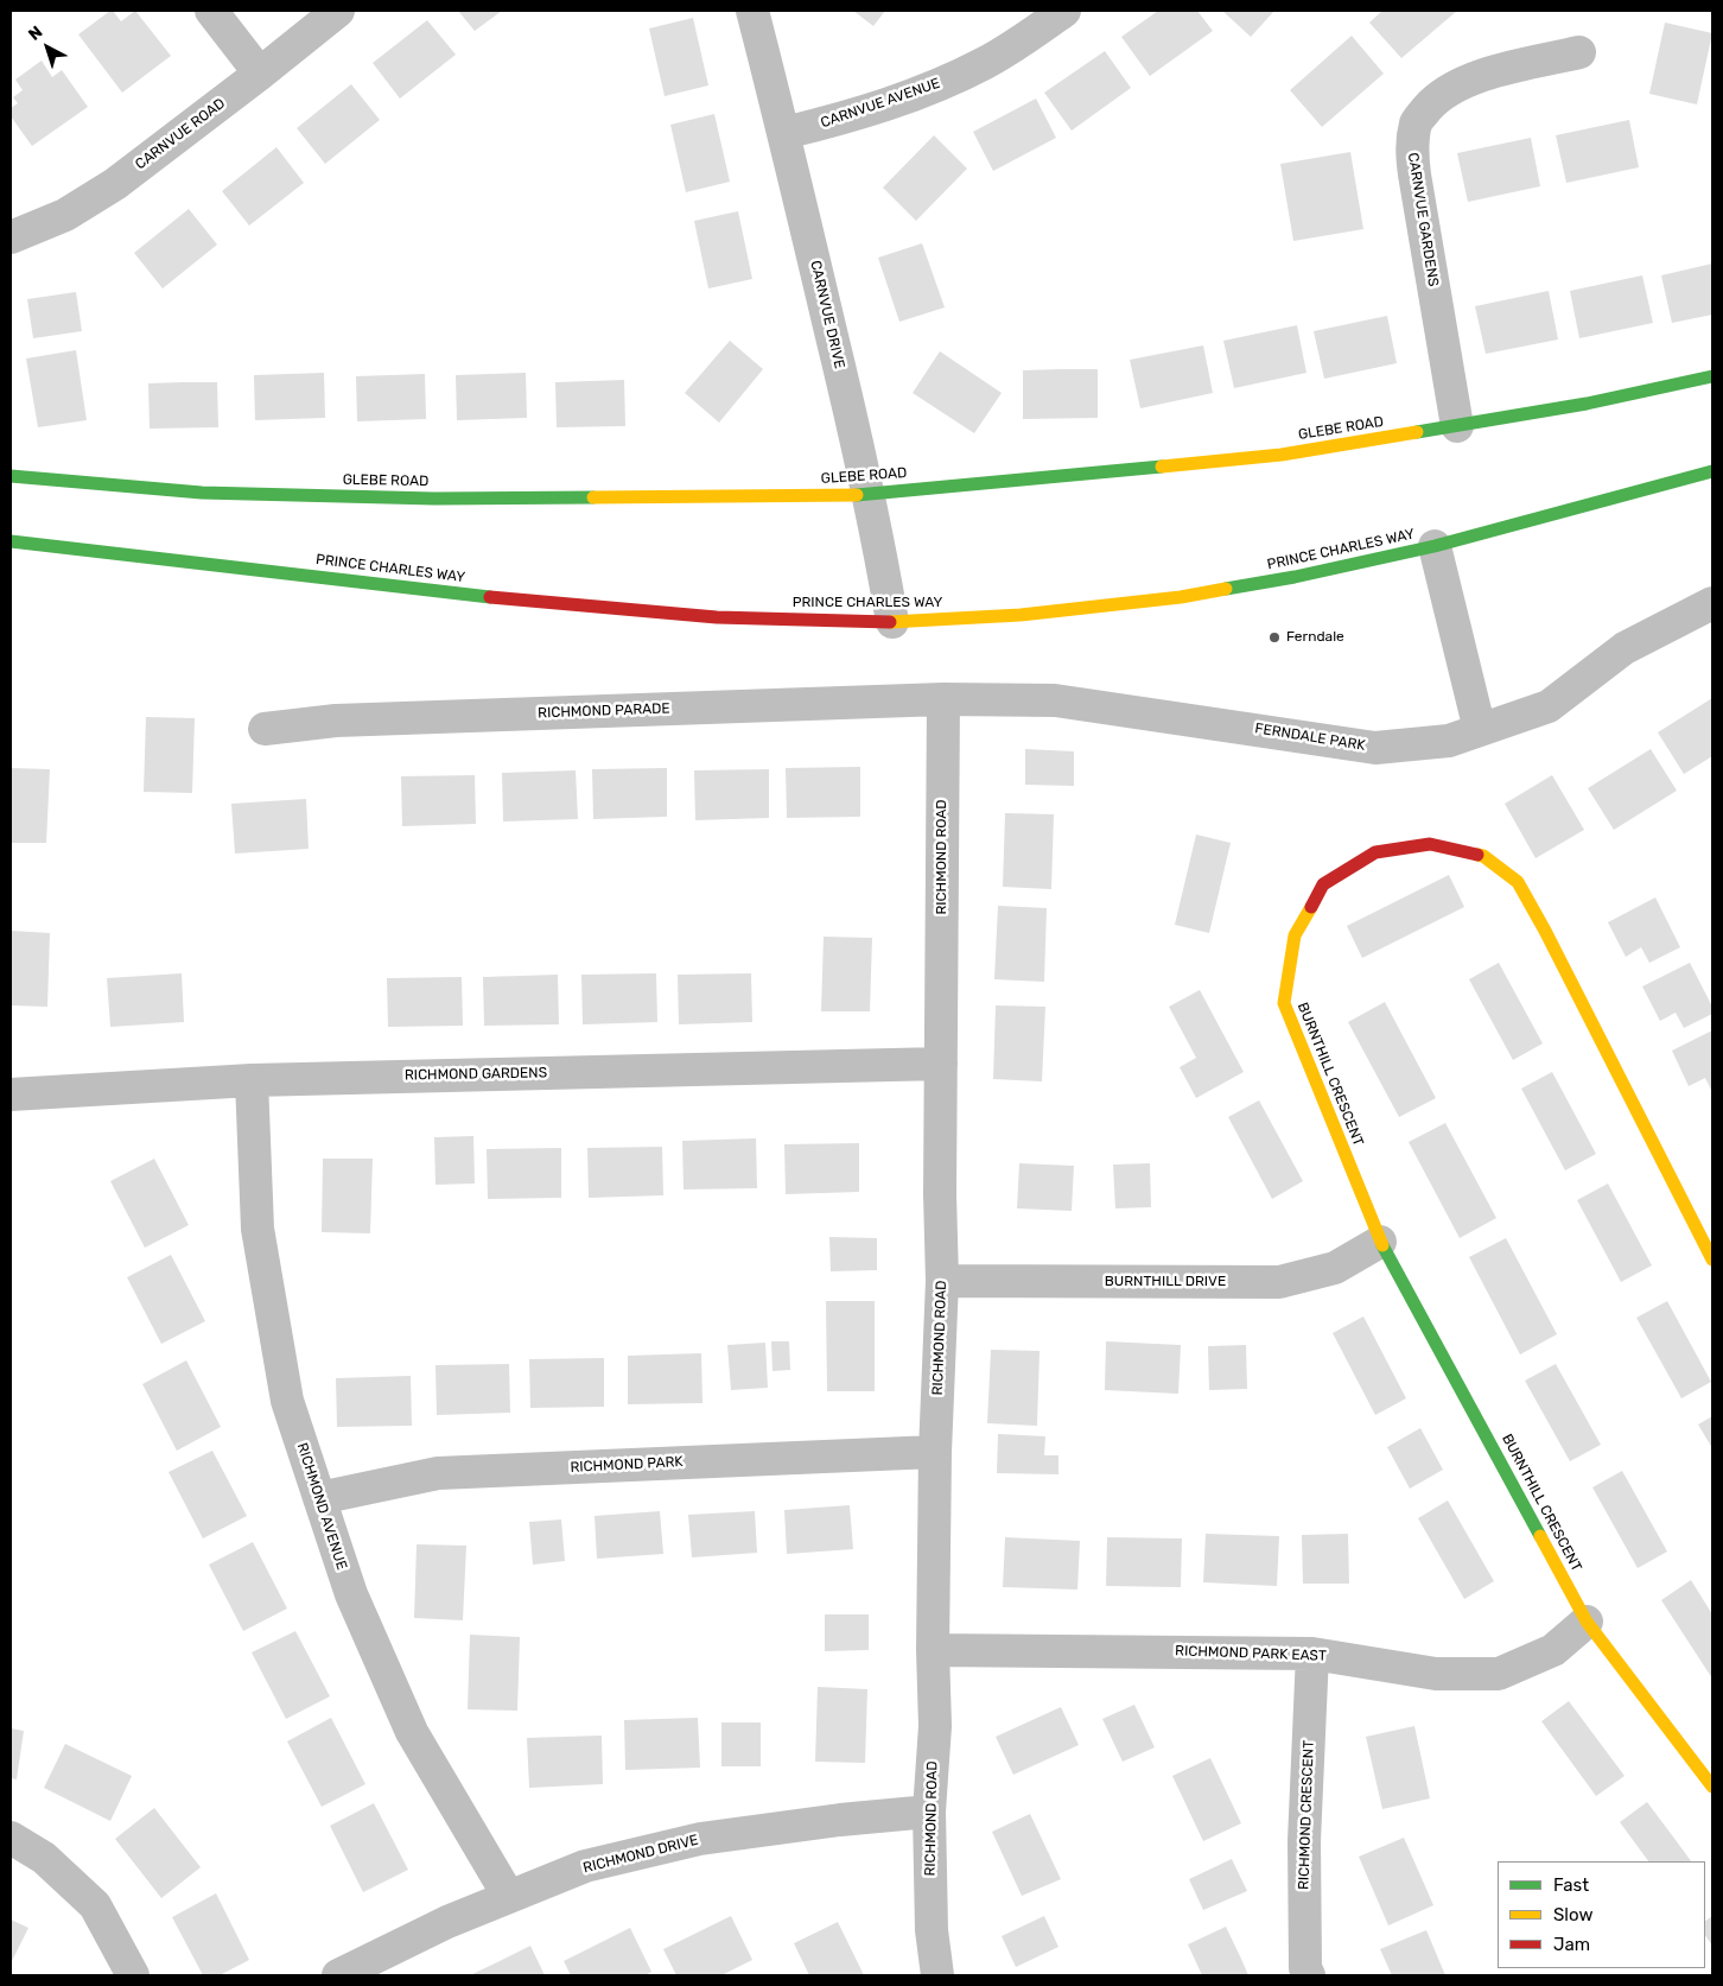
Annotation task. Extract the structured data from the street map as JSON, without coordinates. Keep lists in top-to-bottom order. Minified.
{"streets":{"street":["CARNVUE AVENUE","CARNVUE ROAD","CARNVUE GARDENS","CARNVUE DRIVE","GLEBE ROAD","PRINCE CHARLES WAY","RICHMOND PARADE","FERNDALE PARK","RICHMOND ROAD","RICHMOND GARDENS","BURNTHILL CRESCENT","BURNTHILL DRIVE","RICHMOND PARK","RICHMOND AVENUE","RICHMOND PARK EAST","RICHMOND CRESCENT","RICHMOND DRIVE"]},"crossings":[["CARNVUE AVENUE","CARNVUE DRIVE"],["CARNVUE GARDENS","GLEBE ROAD"],["CARNVUE DRIVE","GLEBE ROAD"],["CARNVUE DRIVE","PRINCE CHARLES WAY"],["RICHMOND PARADE","FERNDALE PARK"],["RICHMOND PARADE","RICHMOND ROAD"],["FERNDALE PARK","RICHMOND ROAD"],["RICHMOND ROAD","RICHMOND GARDENS"],["RICHMOND ROAD","BURNTHILL DRIVE"],["RICHMOND ROAD","RICHMOND PARK"],["RICHMOND ROAD","RICHMOND PARK EAST"],["RICHMOND ROAD","RICHMOND DRIVE"],["RICHMOND GARDENS","RICHMOND AVENUE"],["BURNTHILL CRESCENT","BURNTHILL DRIVE"],["BURNTHILL CRESCENT","RICHMOND PARK EAST"],["RICHMOND PARK","RICHMOND AVENUE"],["RICHMOND AVENUE","RICHMOND DRIVE"],["RICHMOND PARK EAST","RICHMOND CRESCENT"]],"places":["Ferndale"],"legend":["Fast","Slow","Jam"],"north":"top left"}
